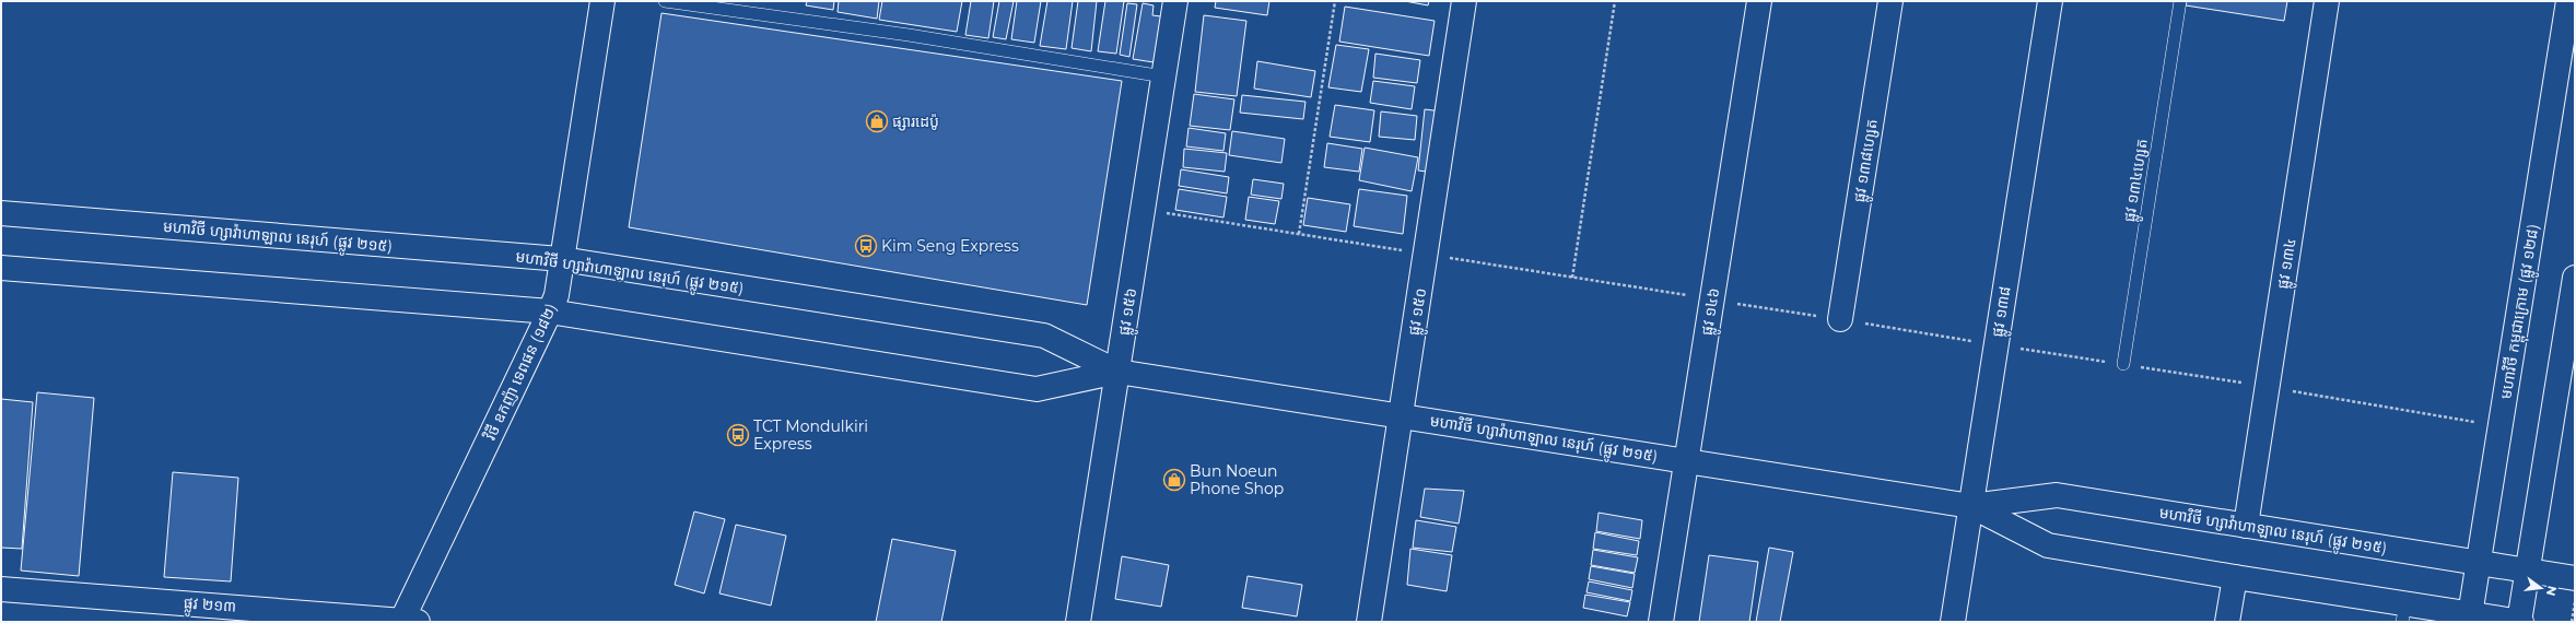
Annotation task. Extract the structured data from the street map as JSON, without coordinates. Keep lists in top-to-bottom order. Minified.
{"streets":{"main road":["ផ្លូវ ១៣៨ហ្សេត","មហាវិថី ហ្សាវ៉ាហាឡាល នេរុហ៍ (ផ្លូវ ២១៥)","ផ្លូវ ១៣៤","ផ្លូវ ១៥៦","ផ្លូវ ១៥០","ផ្លូវ ១៤៦","ផ្លូវ ១៣៨","មហាវិថី កម្ពុជាក្រោម (ផ្លូវ ១២៨)","វិថី ឧកញ៉ា ទេពផន (១៨២)","ផ្លូវ ២១៣"],"lane":["ផ្លូវ ១៣៤ហ្សេត"]},"crossings":[["មហាវិថី ហ្សាវ៉ាហាឡាល នេរុហ៍ (ផ្លូវ ២១៥)","ផ្លូវ ១៣៤"],["មហាវិថី ហ្សាវ៉ាហាឡាល នេរុហ៍ (ផ្លូវ ២១៥)","ផ្លូវ ១៥៦"],["មហាវិថី ហ្សាវ៉ាហាឡាល នេរុហ៍ (ផ្លូវ ២១៥)","ផ្លូវ ១៥០"],["មហាវិថី ហ្សាវ៉ាហាឡាល នេរុហ៍ (ផ្លូវ ២១៥)","ផ្លូវ ១៤៦"],["មហាវិថី ហ្សាវ៉ាហាឡាល នេរុហ៍ (ផ្លូវ ២១៥)","ផ្លូវ ១៣៨"],["មហាវិថី ហ្សាវ៉ាហាឡាល នេរុហ៍ (ផ្លូវ ២១៥)","មហាវិថី កម្ពុជាក្រោម (ផ្លូវ ១២៨)"],["មហាវិថី ហ្សាវ៉ាហាឡាល នេរុហ៍ (ផ្លូវ ២១៥)","វិថី ឧកញ៉ា ទេពផន (១៨២)"],["វិថី ឧកញ៉ា ទេពផន (១៨២)","ផ្លូវ ២១៣"]],"places":{"shop":["ផ្សារដេប៉ូ","Bun Noeun Phone Shop"],"bus stop":["Kim Seng Express","TCT Mondulkiri Express"]},"north":"right"}
